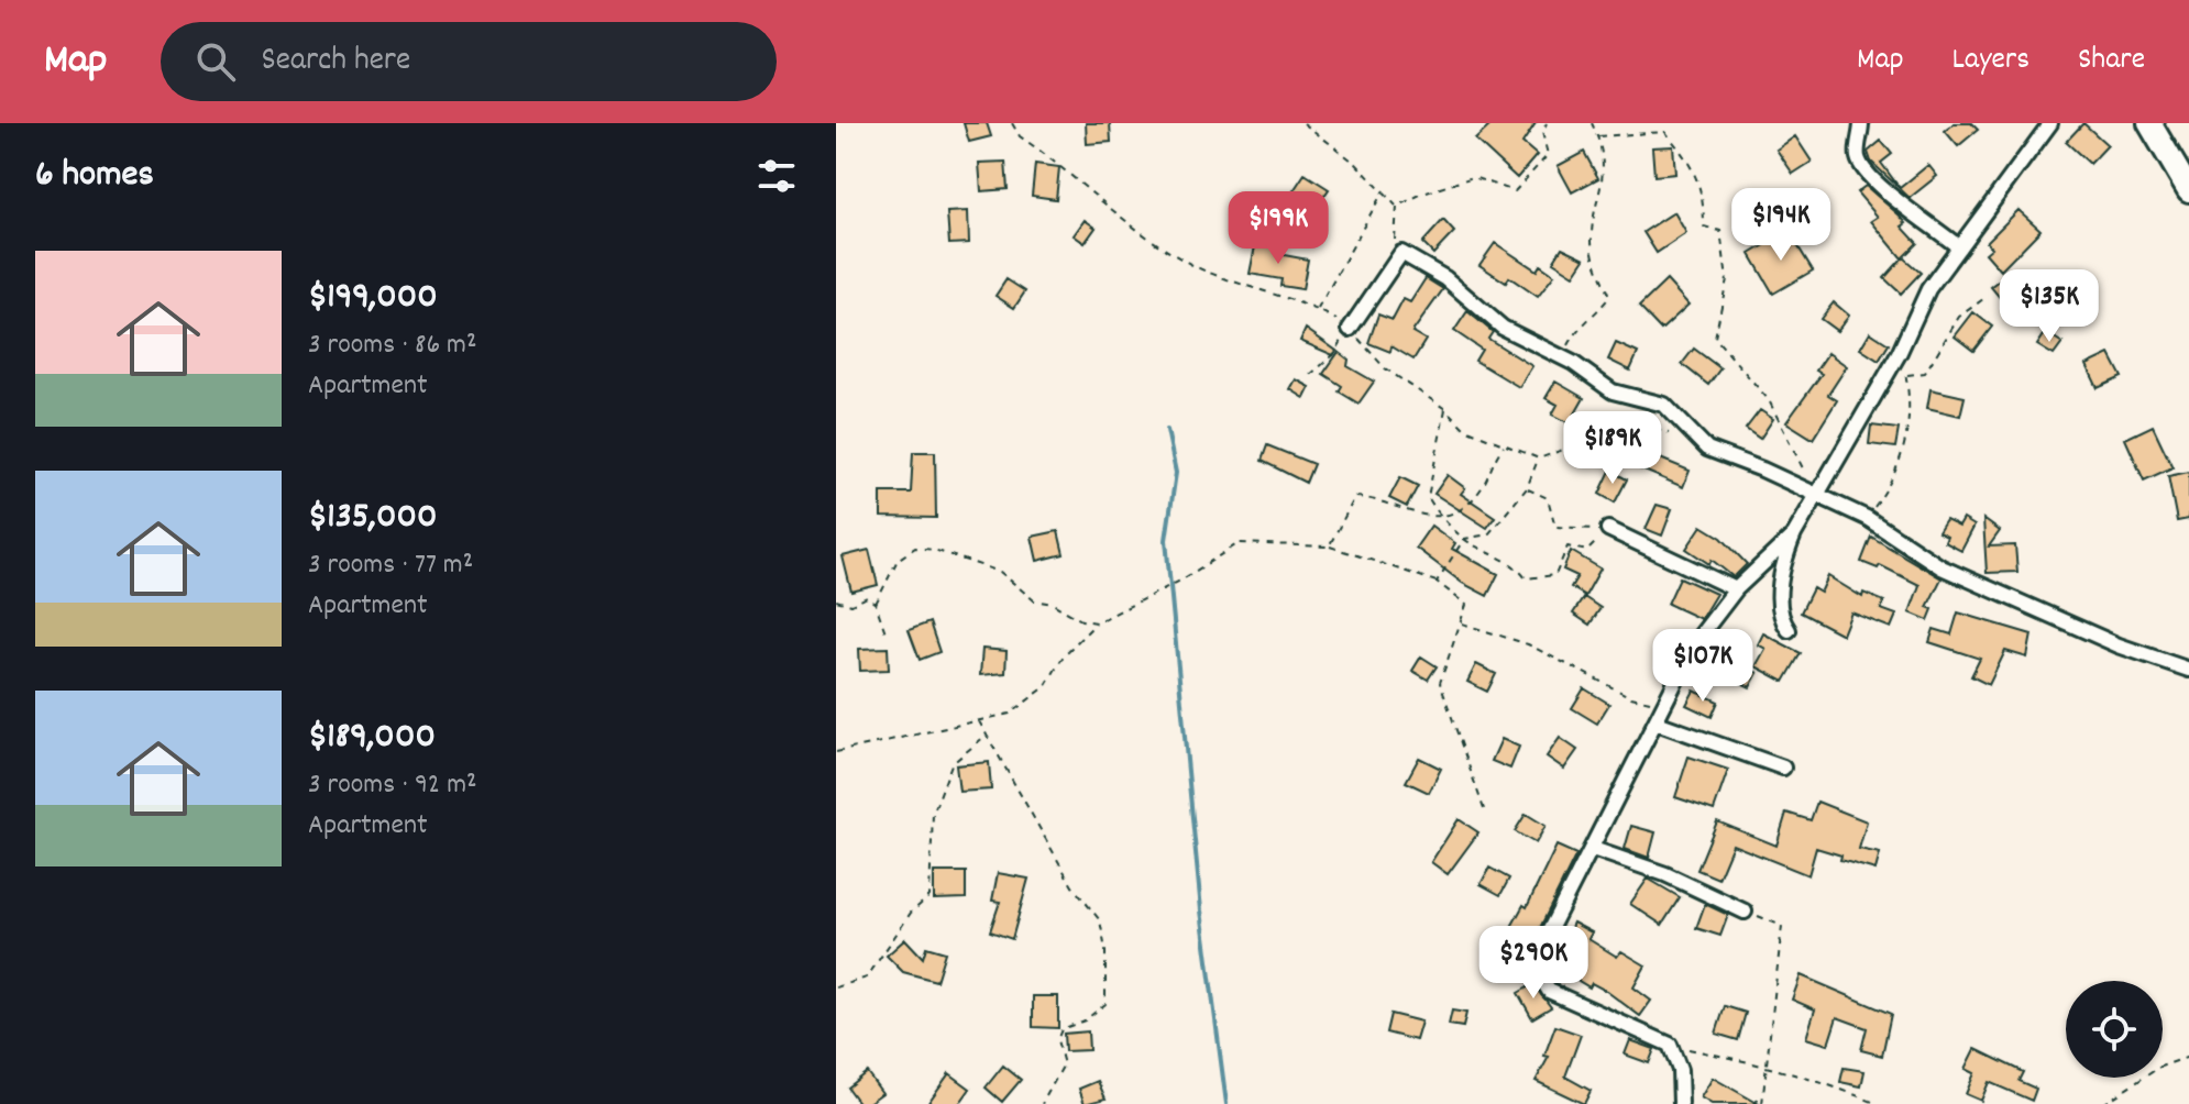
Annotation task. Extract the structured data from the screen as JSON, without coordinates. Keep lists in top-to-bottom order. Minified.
{"page":{"header":"Map","search":"Search here","nav":["Map","Layers","Share"],"heading":"6 homes","price":["$194K","$199K","$135K","$189K","$107K","$290K"],"list":[{"name":"$199,000","note":"3 rooms · 86 m² · Apartment"},{"name":"$135,000","note":"3 rooms · 77 m² · Apartment"},{"name":"$189,000","note":"3 rooms · 92 m² · Apartment"}]}}
